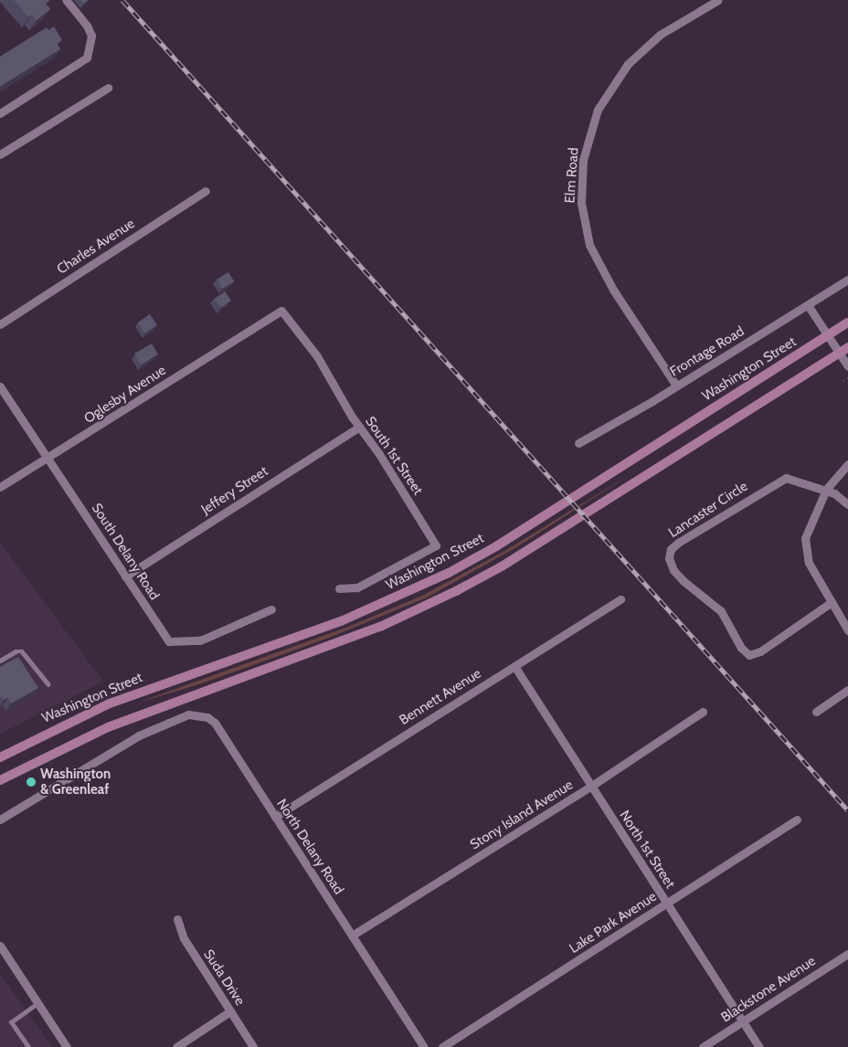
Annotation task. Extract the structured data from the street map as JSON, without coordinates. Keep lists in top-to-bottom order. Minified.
{"streets":{"main road":["Washington Street"],"street":["Elm Road","Charles Avenue","Frontage Road","Oglesby Avenue","South 1st Street","Jeffery Street","Lancaster Circle","South Delany Road","Bennett Avenue","Stony Island Avenue","North Delany Road","North 1st Street","Lake Park Avenue","Suda Drive","Blackstone Avenue"]},"crossings":[["Elm Road","Frontage Road"],["Oglesby Avenue","South 1st Street"],["Oglesby Avenue","South Delany Road"],["South 1st Street","Jeffery Street"],["Jeffery Street","South Delany Road"],["Bennett Avenue","North Delany Road"],["Bennett Avenue","North 1st Street"],["Stony Island Avenue","North Delany Road"],["Stony Island Avenue","North 1st Street"],["North 1st Street","Lake Park Avenue"],["North 1st Street","Blackstone Avenue"]],"places":["Washington & Greenleaf"]}
